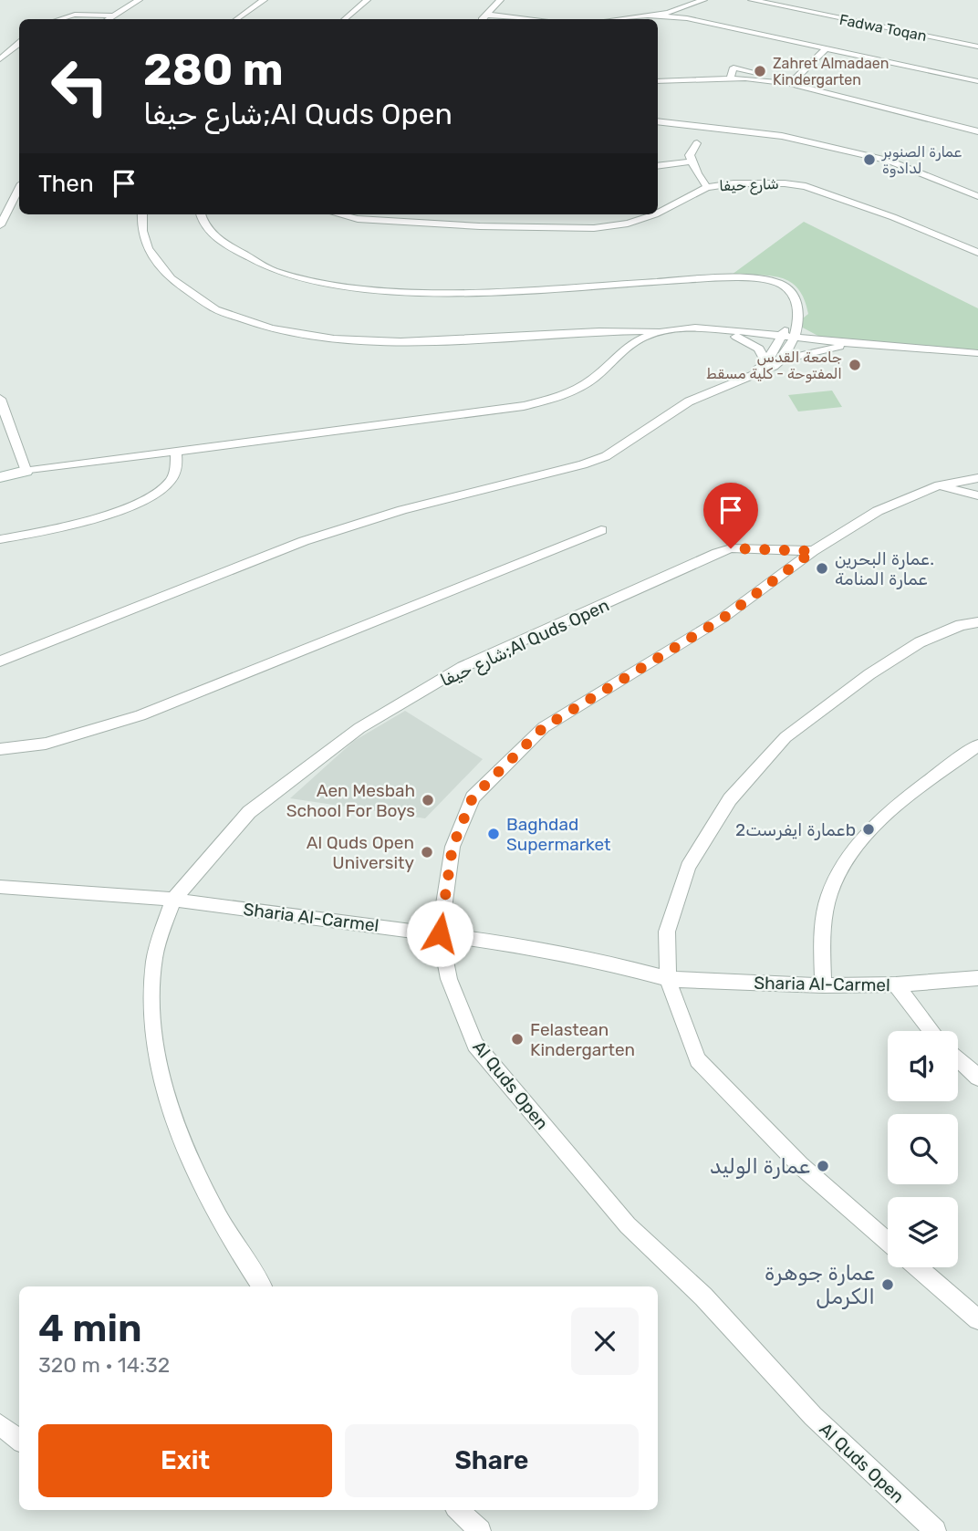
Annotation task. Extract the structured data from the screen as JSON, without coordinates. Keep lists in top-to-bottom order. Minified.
{"streets":{"street":["Fadwa Toqan","شارع حيفا","شارع حيفا;Al Quds Open","Sharia Al-Carmel","Al Quds Open"]},"crossings":[["شارع حيفا;Al Quds Open","Sharia Al-Carmel"],["شارع حيفا;Al Quds Open","Al Quds Open"],["Sharia Al-Carmel","Al Quds Open"]],"places":["Zahret Almadaen Kindergarten","عمارة الصنوبر لدادوة","جامعة القدس المفتوحة - كلية مسقط","عمارة البحرين. عمارة المنامة","Aen Mesbah School For Boys","عمارة ايفرست2b","Baghdad Supermarket","Al Quds Open University","Felastean Kindergarten","عمارة الوليد","عمارة جوهرة الكرمل"],"page":{"turn":["280 m","شارع حيفا;Al Quds Open"],"then":"Then","heading":["4 min","320 m · 14:32"],"buttons":["Exit","Share"]}}
